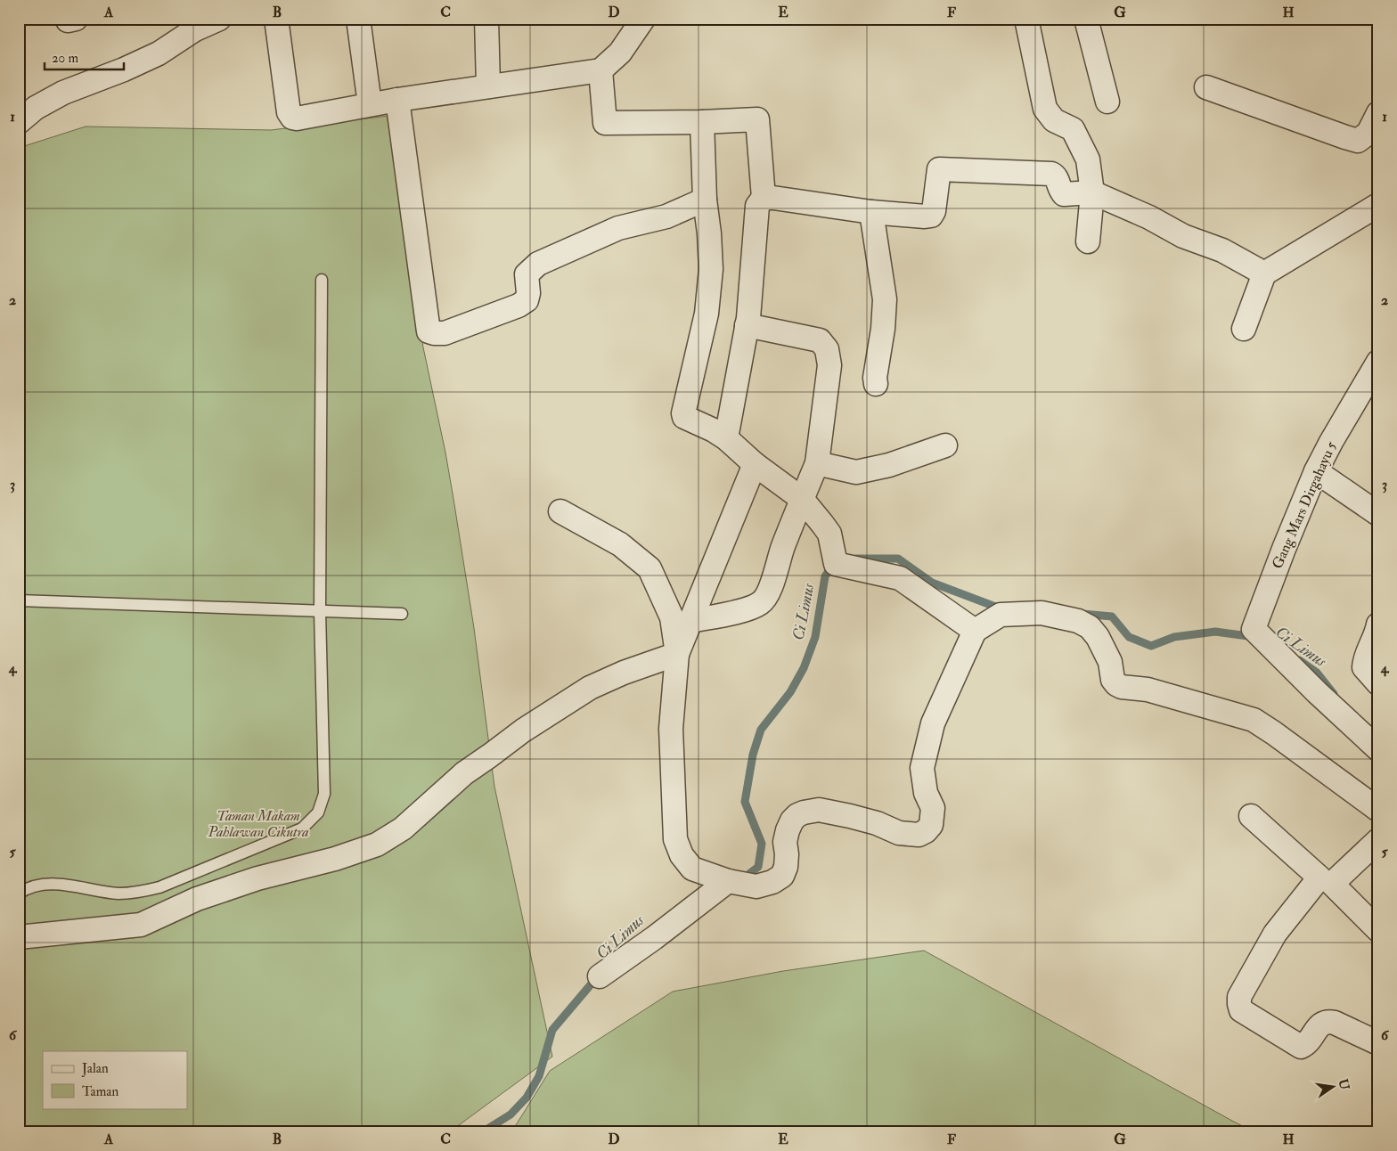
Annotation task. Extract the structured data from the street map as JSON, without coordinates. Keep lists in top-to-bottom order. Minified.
{"streets":{"street":["Gang Mars Dirgahayu 5"]},"water":["Ci Limus"],"parks":["Taman Makam Pahlawan Cikutra"],"legend":["Jalan","Taman"],"scale_bar":"20 m","north":"right","grid":{"columns":["A","B","C","D","E","F","G","H"],"rows":["1","2","3","4","5","6"]}}
